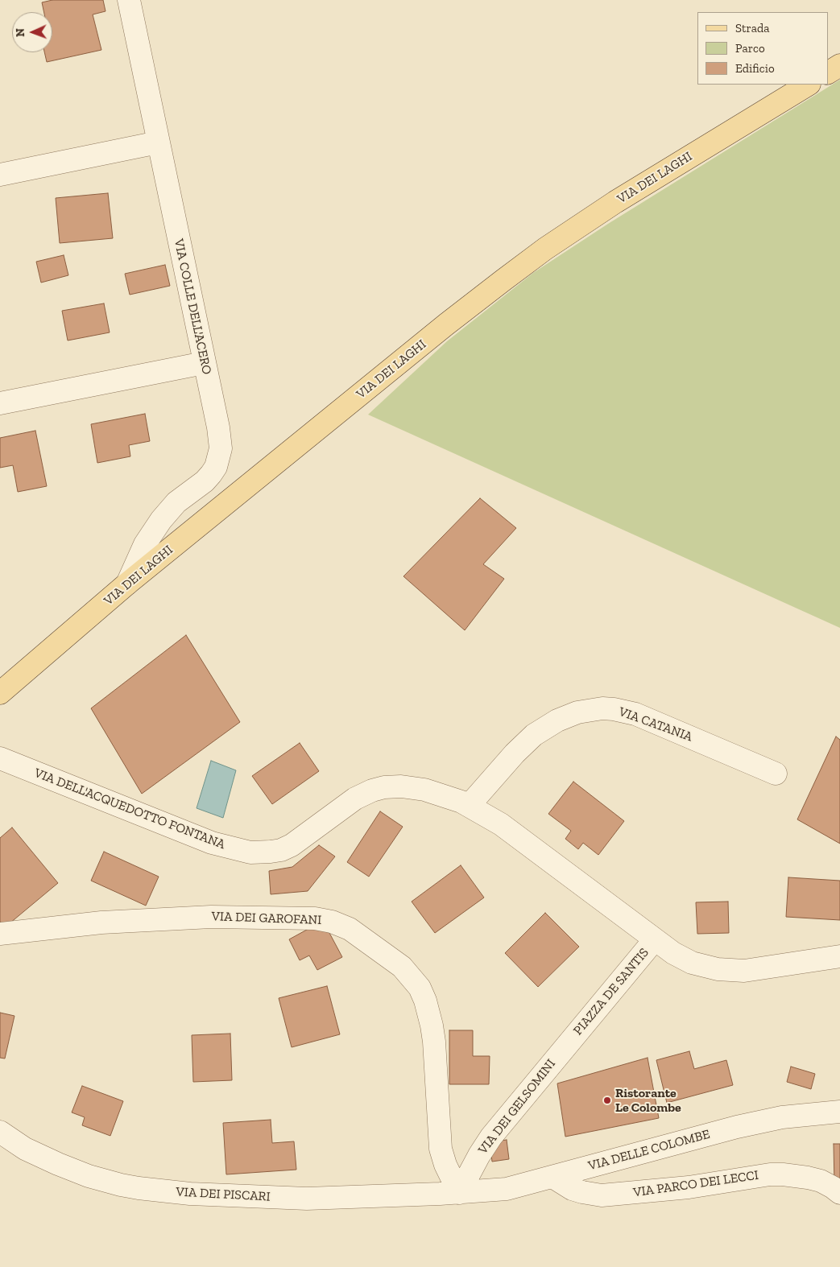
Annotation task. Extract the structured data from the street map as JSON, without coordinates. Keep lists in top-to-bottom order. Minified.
{"streets":{"main road":["VIA DEI LAGHI"],"street":["VIA COLLE DELL'ACERO","VIA CATANIA","VIA DELL'ACQUEDOTTO FONTANA","VIA DEI GAROFANI","PIAZZA DE SANTIS","VIA DEI GELSOMINI","VIA DELLE COLOMBE","VIA PARCO DEI LECCI","VIA DEI PISCARI"]},"crossings":[["VIA DEI LAGHI","VIA COLLE DELL'ACERO"],["VIA CATANIA","VIA DELL'ACQUEDOTTO FONTANA"],["VIA DELL'ACQUEDOTTO FONTANA","PIAZZA DE SANTIS"],["VIA DEI GAROFANI","VIA DEI GELSOMINI"],["VIA DEI GAROFANI","VIA DELLE COLOMBE"],["VIA DEI GAROFANI","VIA DEI PISCARI"],["PIAZZA DE SANTIS","VIA DEI GELSOMINI"],["VIA DEI GELSOMINI","VIA DELLE COLOMBE"],["VIA DEI GELSOMINI","VIA DEI PISCARI"],["VIA DELLE COLOMBE","VIA PARCO DEI LECCI"],["VIA DELLE COLOMBE","VIA DEI PISCARI"]],"places":["Ristorante Le Colombe"],"legend":["Strada","Parco","Edificio"],"north":"left"}
